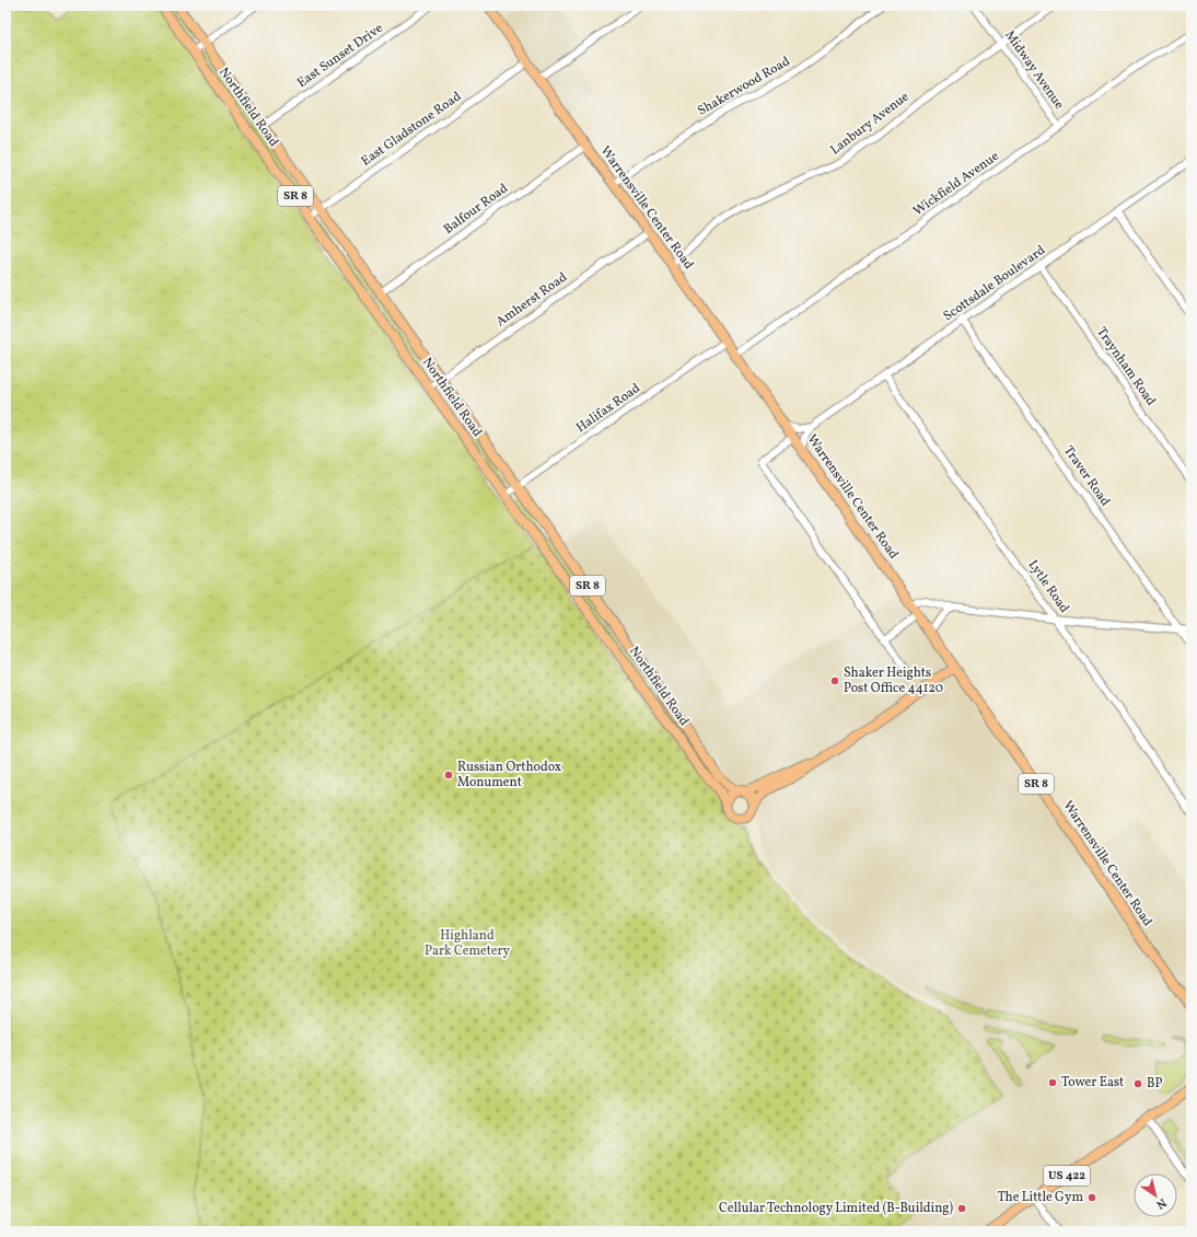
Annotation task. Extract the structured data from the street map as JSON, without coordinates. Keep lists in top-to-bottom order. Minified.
{"streets":{"main road":["Northfield Road","SR 8","Warrensville Center Road","US 422"],"street":["East Sunset Drive","Midway Avenue","Shakerwood Road","Lanbury Avenue","East Gladstone Road","Wickfield Avenue","Balfour Road","Scottsdale Boulevard","Amherst Road","Traynham Road","Halifax Road","Traver Road","Lytle Road"]},"crossings":[["East Sunset Drive","Northfield Road"],["Midway Avenue","Lanbury Avenue"],["Midway Avenue","Wickfield Avenue"],["Shakerwood Road","Warrensville Center Road"],["Northfield Road","East Gladstone Road"],["Northfield Road","SR 8"],["Northfield Road","Balfour Road"],["Northfield Road","Amherst Road"],["Northfield Road","Halifax Road"],["Lanbury Avenue","Warrensville Center Road"],["East Gladstone Road","Warrensville Center Road"],["Wickfield Avenue","Warrensville Center Road"],["SR 8","Warrensville Center Road"],["Warrensville Center Road","Balfour Road"],["Warrensville Center Road","Amherst Road"],["Warrensville Center Road","Halifax Road"],["Scottsdale Boulevard","Traynham Road"],["Scottsdale Boulevard","Traver Road"],["Scottsdale Boulevard","Lytle Road"]],"parks":["Highland Park Cemetery"],"places":["Shaker Heights Post Office 44120","Russian Orthodox Monument","Tower East","BP","The Little Gym","Cellular Technology Limited (B-Building)"],"north":"bottom right"}
